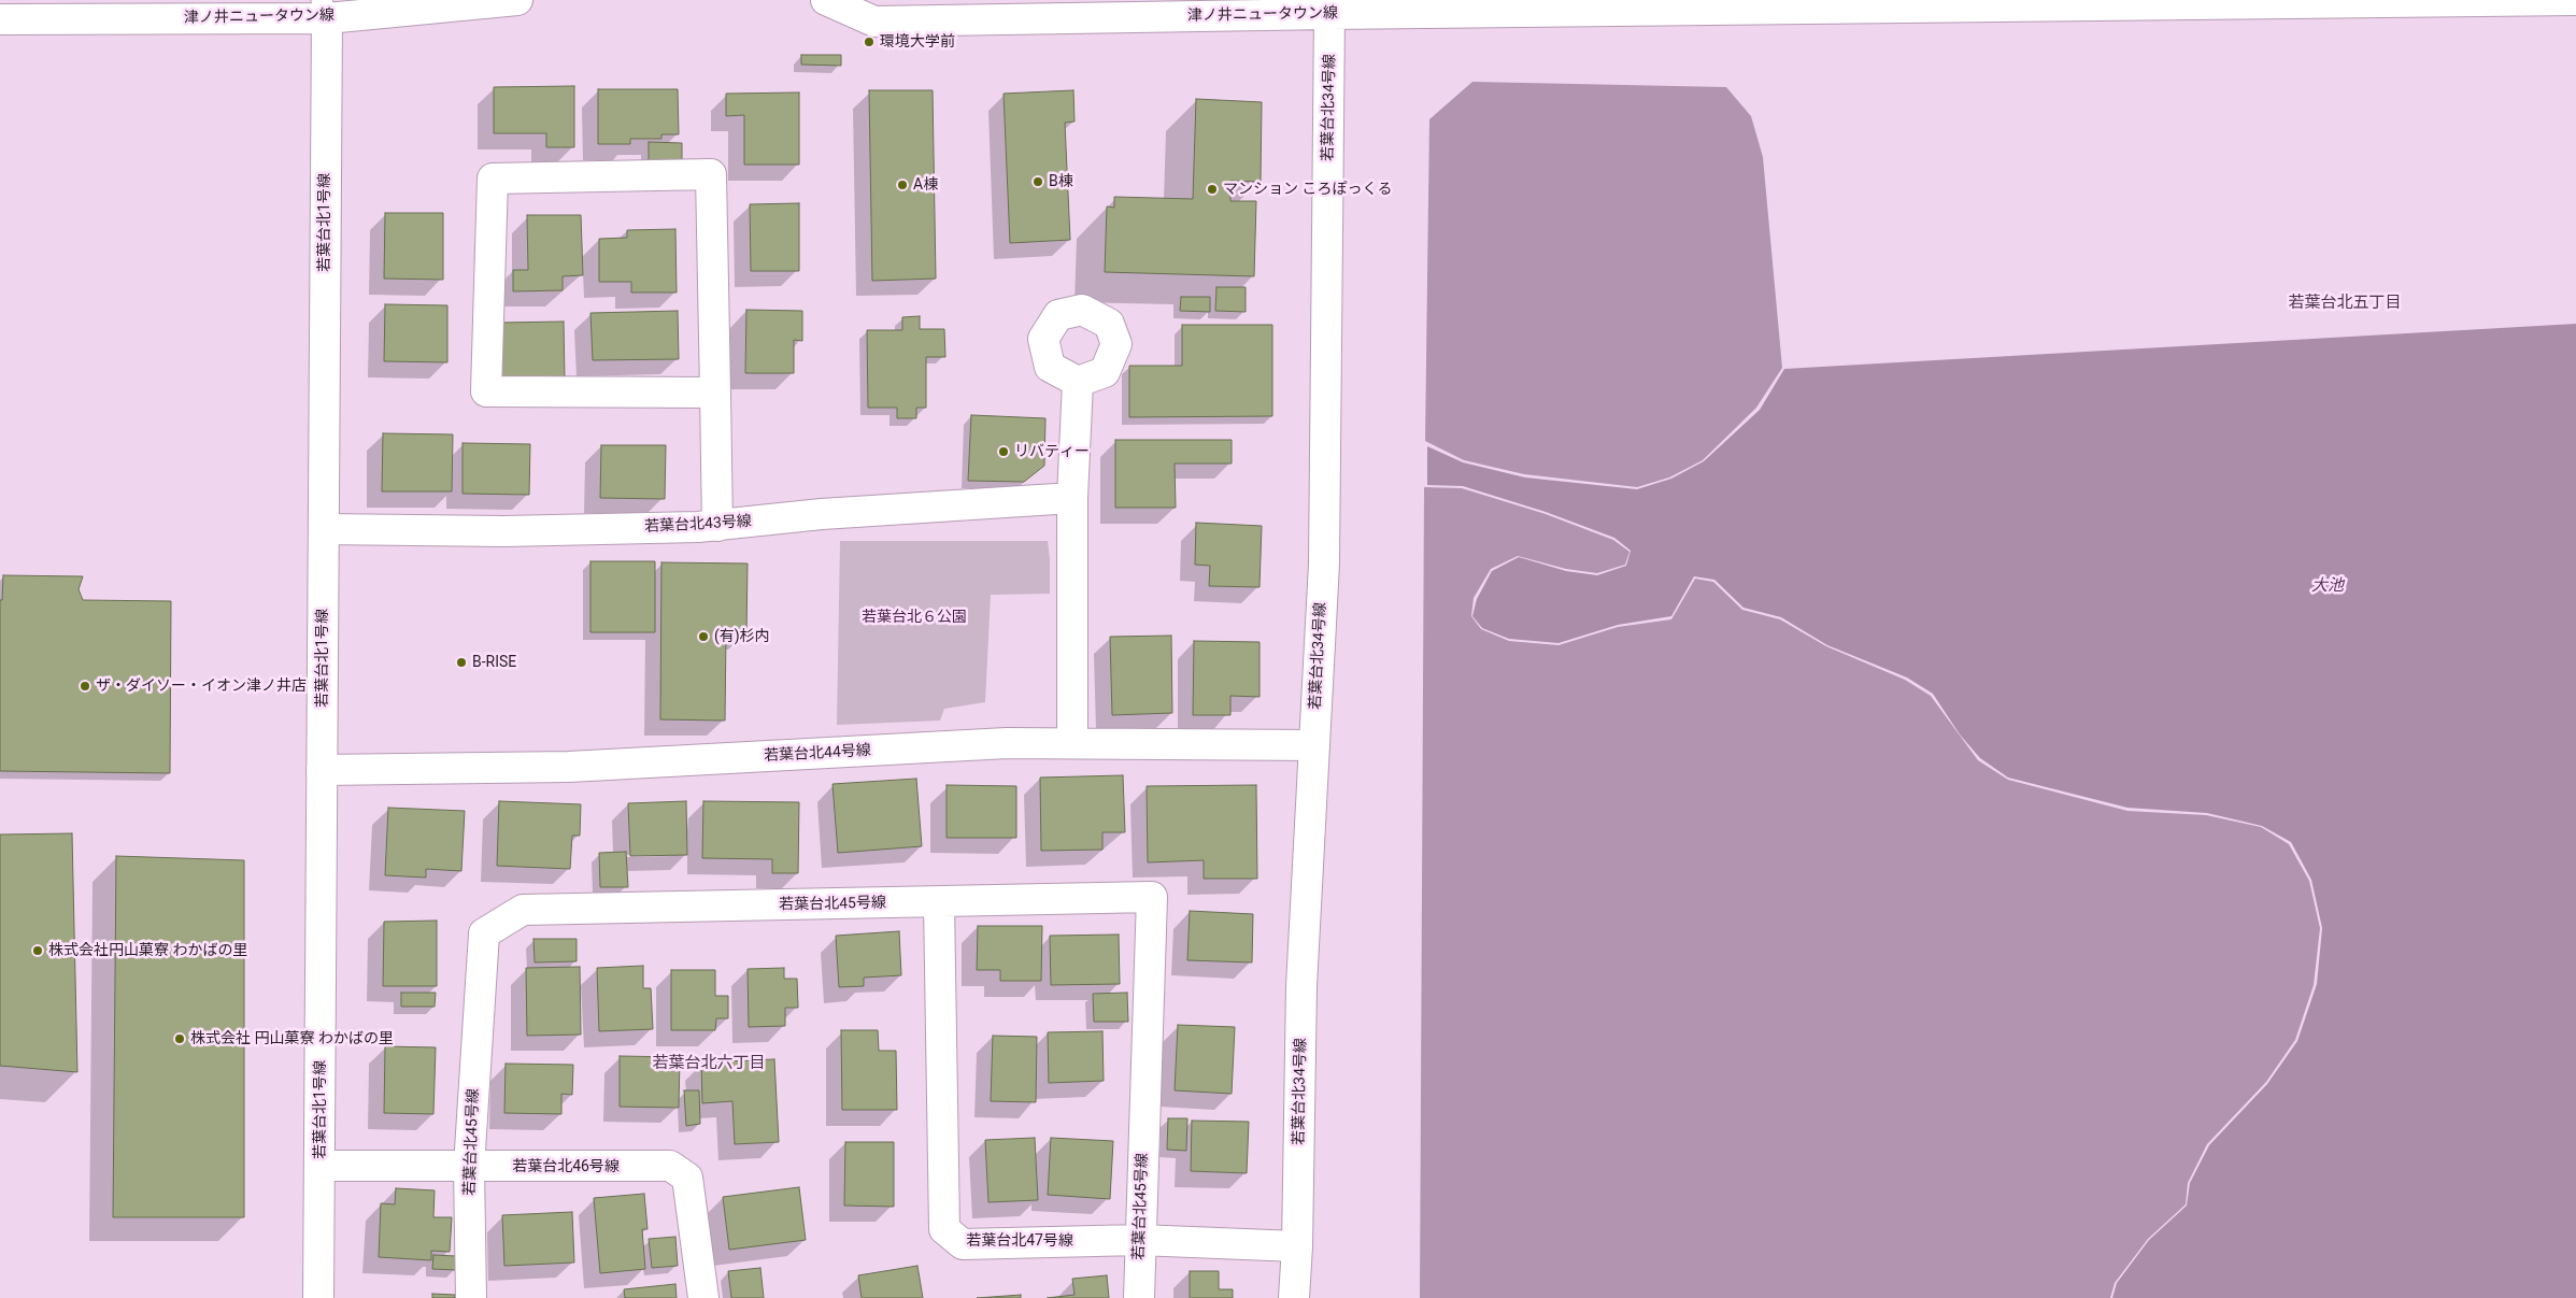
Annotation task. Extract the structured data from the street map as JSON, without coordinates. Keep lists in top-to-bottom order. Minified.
{"streets":{"street":["津ノ井ニュータウン線","若葉台北34号線","若葉台北1号線","若葉台北43号線","若葉台北44号線","若葉台北45号線","若葉台北46号線","若葉台北47号線"]},"crossings":[["津ノ井ニュータウン線","若葉台北34号線"],["津ノ井ニュータウン線","若葉台北1号線"],["若葉台北34号線","若葉台北44号線"],["若葉台北34号線","若葉台北47号線"],["若葉台北1号線","若葉台北43号線"],["若葉台北1号線","若葉台北44号線"],["若葉台北1号線","若葉台北46号線"],["若葉台北45号線","若葉台北46号線"],["若葉台北45号線","若葉台北47号線"]],"districts":["若葉台北五丁目","若葉台北六丁目"],"water":["大池"],"parks":["若葉台北６公園"],"places":["環境大学前","B棟","A棟","マンション ころぽっくる","リバティー","(有)杉内","B-RISE","ザ・ダイソー・イオン津ノ井店","株式会社円山菓寮 わかばの里","株式会社 円山菓寮 わかばの里"]}
